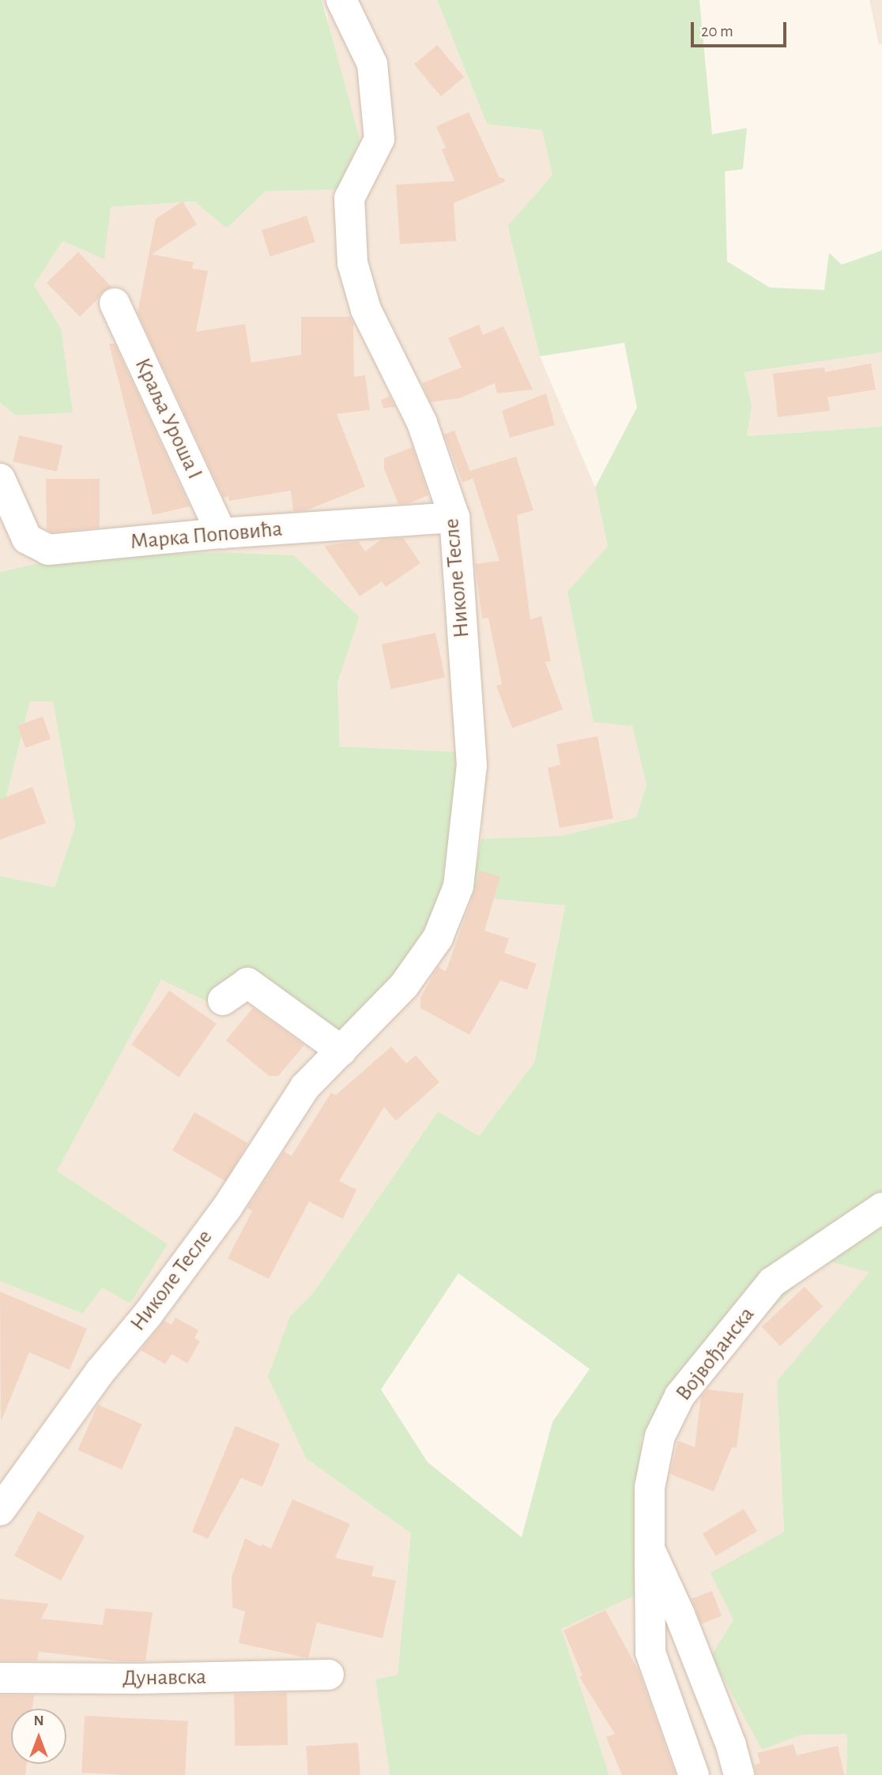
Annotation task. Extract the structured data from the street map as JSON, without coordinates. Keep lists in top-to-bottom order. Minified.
{"streets":{"street":["Краља Уроша I","Марка Поповића","Николе Тесле","Војвођанска","Дунавска"]},"crossings":[["Краља Уроша I","Марка Поповића"],["Марка Поповића","Николе Тесле"]],"scale_bar":"20 m","north":"top"}
